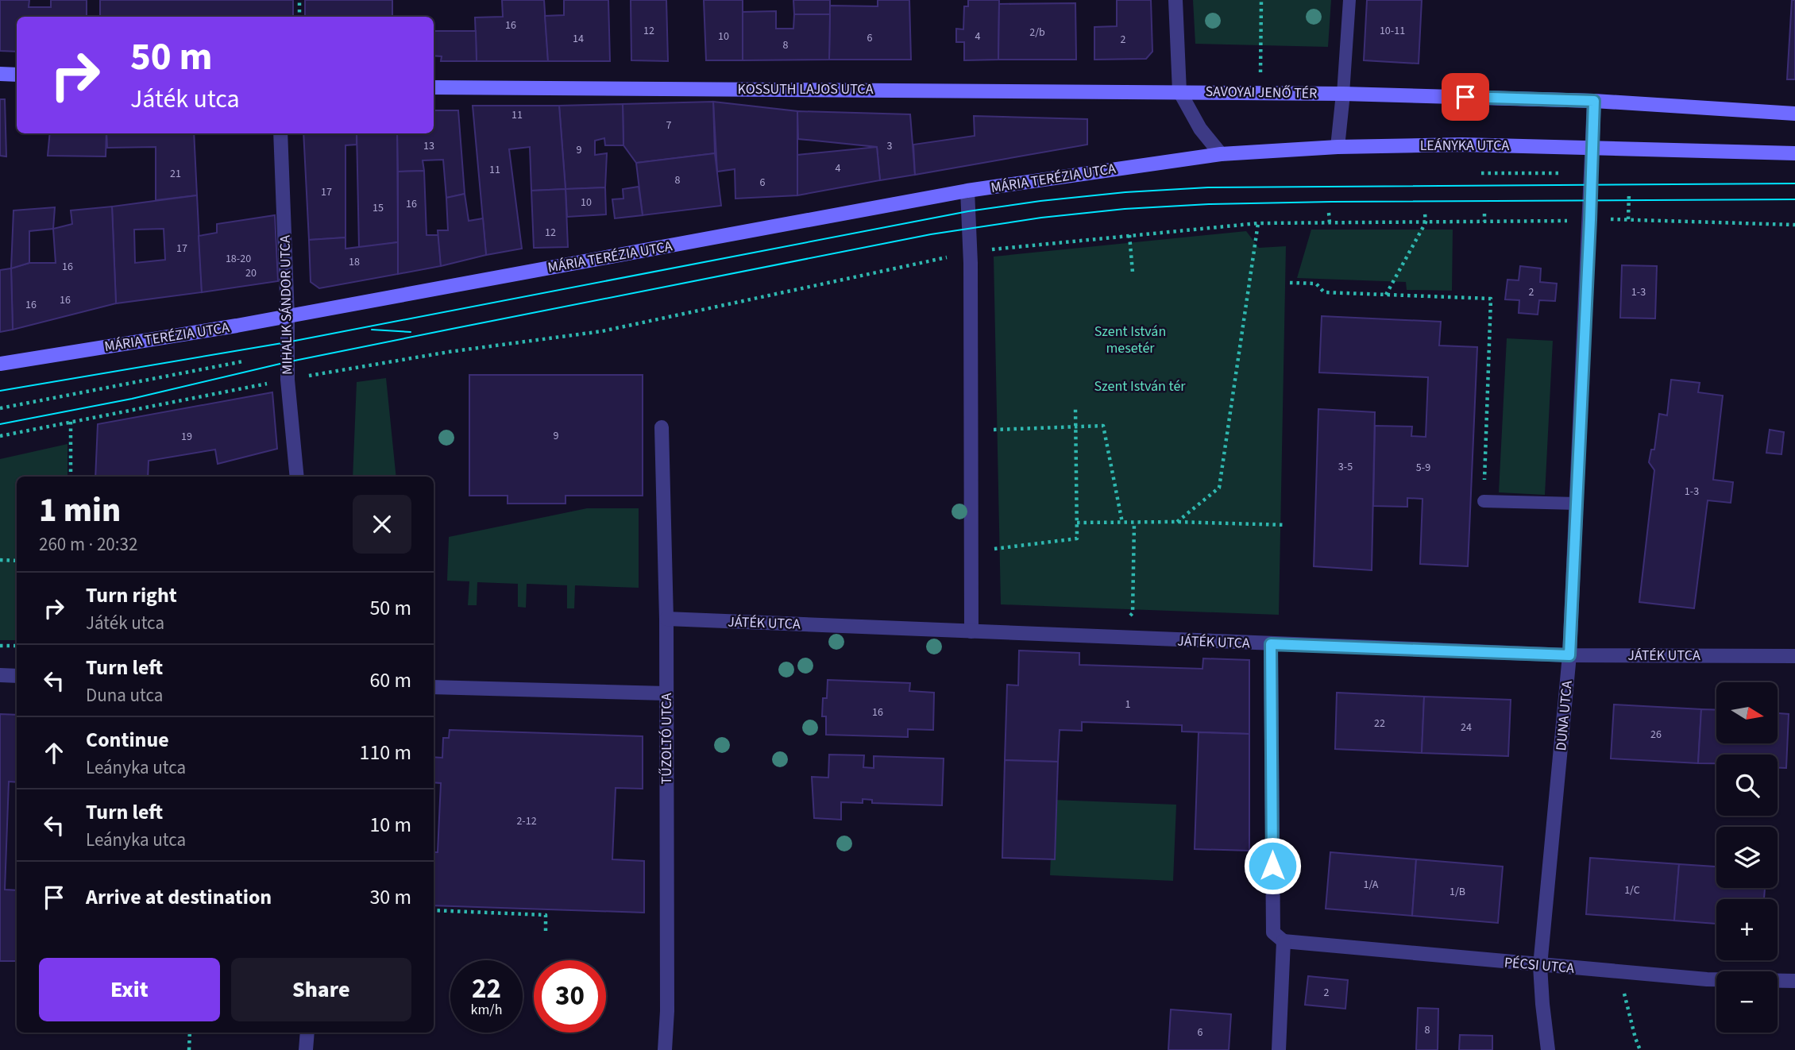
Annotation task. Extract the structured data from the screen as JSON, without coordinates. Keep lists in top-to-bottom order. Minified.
{"streets":{"main road":["KOSSUTH LAJOS UTCA","SAVOYAI JENŐ TÉR","LEÁNYKA UTCA","MÁRIA TERÉZIA UTCA"],"street":["MIHALIK SÁNDOR UTCA","JÁTÉK UTCA","DUNA UTCA","TŰZOLTÓ UTCA","PÉCSI UTCA"]},"crossings":[["KOSSUTH LAJOS UTCA","SAVOYAI JENŐ TÉR"],["SAVOYAI JENŐ TÉR","MÁRIA TERÉZIA UTCA"],["LEÁNYKA UTCA","DUNA UTCA"],["MÁRIA TERÉZIA UTCA","MIHALIK SÁNDOR UTCA"],["JÁTÉK UTCA","DUNA UTCA"],["JÁTÉK UTCA","TŰZOLTÓ UTCA"],["DUNA UTCA","PÉCSI UTCA"]],"parks":["Szent István mesetér","Szent István tér"],"house_numbers":["16","12","10-11","2/b","10","4","6","14","2","8","11","7","13","3","9","4","11","21","8","6","17","10","16","15","12","17","18-20","18","16","20","2","1-3","16","16","9","19","3-5","5-9","1-3","1","16","22","24","26","2-12","1/A","1/C","1/B","2","8","6"],"north":"right","page":{"turn":["50 m","Játék utca"],"heading":["1 min","260 m · 20:32"],"list":[{"name":"Turn right","note":"Játék utca","value":"50 m"},{"name":"Turn left","note":"Duna utca","value":"60 m"},{"name":"Continue","note":"Leányka utca","value":"110 m"},{"name":"Turn left","note":"Leányka utca","value":"10 m"},{"name":"Arrive at destination","value":"30 m"}],"map_buttons":["+","−"],"buttons":["Exit","Share"],"speed":"22 km/h","limit":"30"}}
